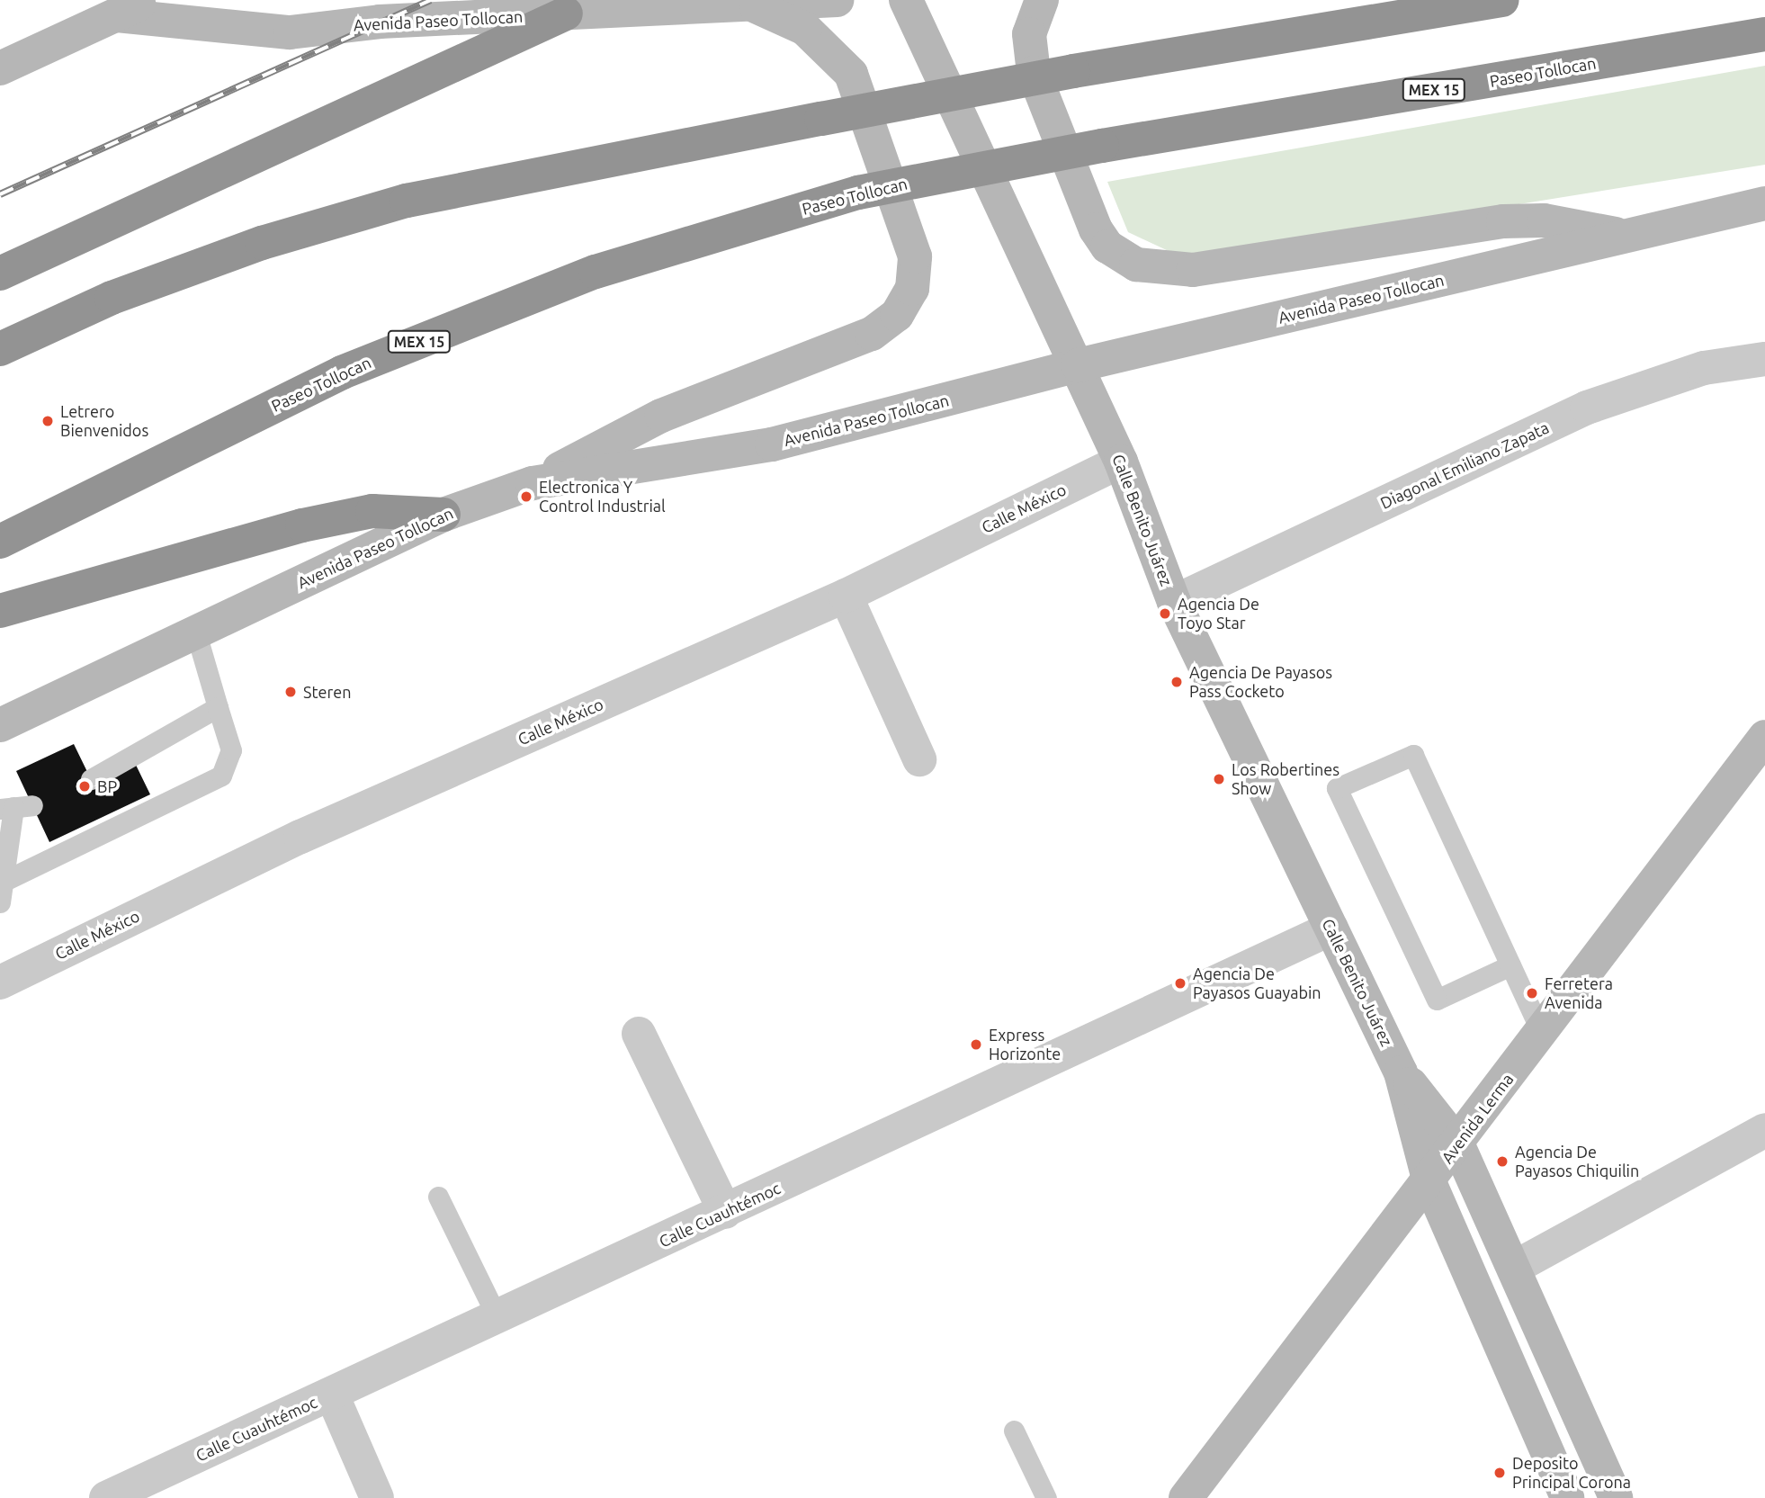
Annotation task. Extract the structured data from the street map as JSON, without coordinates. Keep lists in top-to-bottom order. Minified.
{"streets":{"highway":["Paseo Tollocan","MEX 15"],"main road":["Avenida Paseo Tollocan","Calle Benito Juárez","Avenida Lerma"],"street":["Diagonal Emiliano Zapata","Calle México","Calle Cuauhtémoc"]},"crossings":[["Avenida Paseo Tollocan","Calle Benito Juárez"],["Diagonal Emiliano Zapata","Calle Benito Juárez"],["Calle México","Calle Benito Juárez"],["Calle Benito Juárez","Avenida Lerma"],["Calle Benito Juárez","Calle Cuauhtémoc"]],"places":["Letrero Bienvenidos","Electronica Y Control Industrial","Agencia De Toyo Star","Agencia De Payasos Pass Cocketo","Steren","Los Robertines Show","BP","Agencia De Payasos Guayabin","Ferretera Avenida","Express Horizonte","Agencia De Payasos Chiquilin","Deposito Principal Corona"]}
